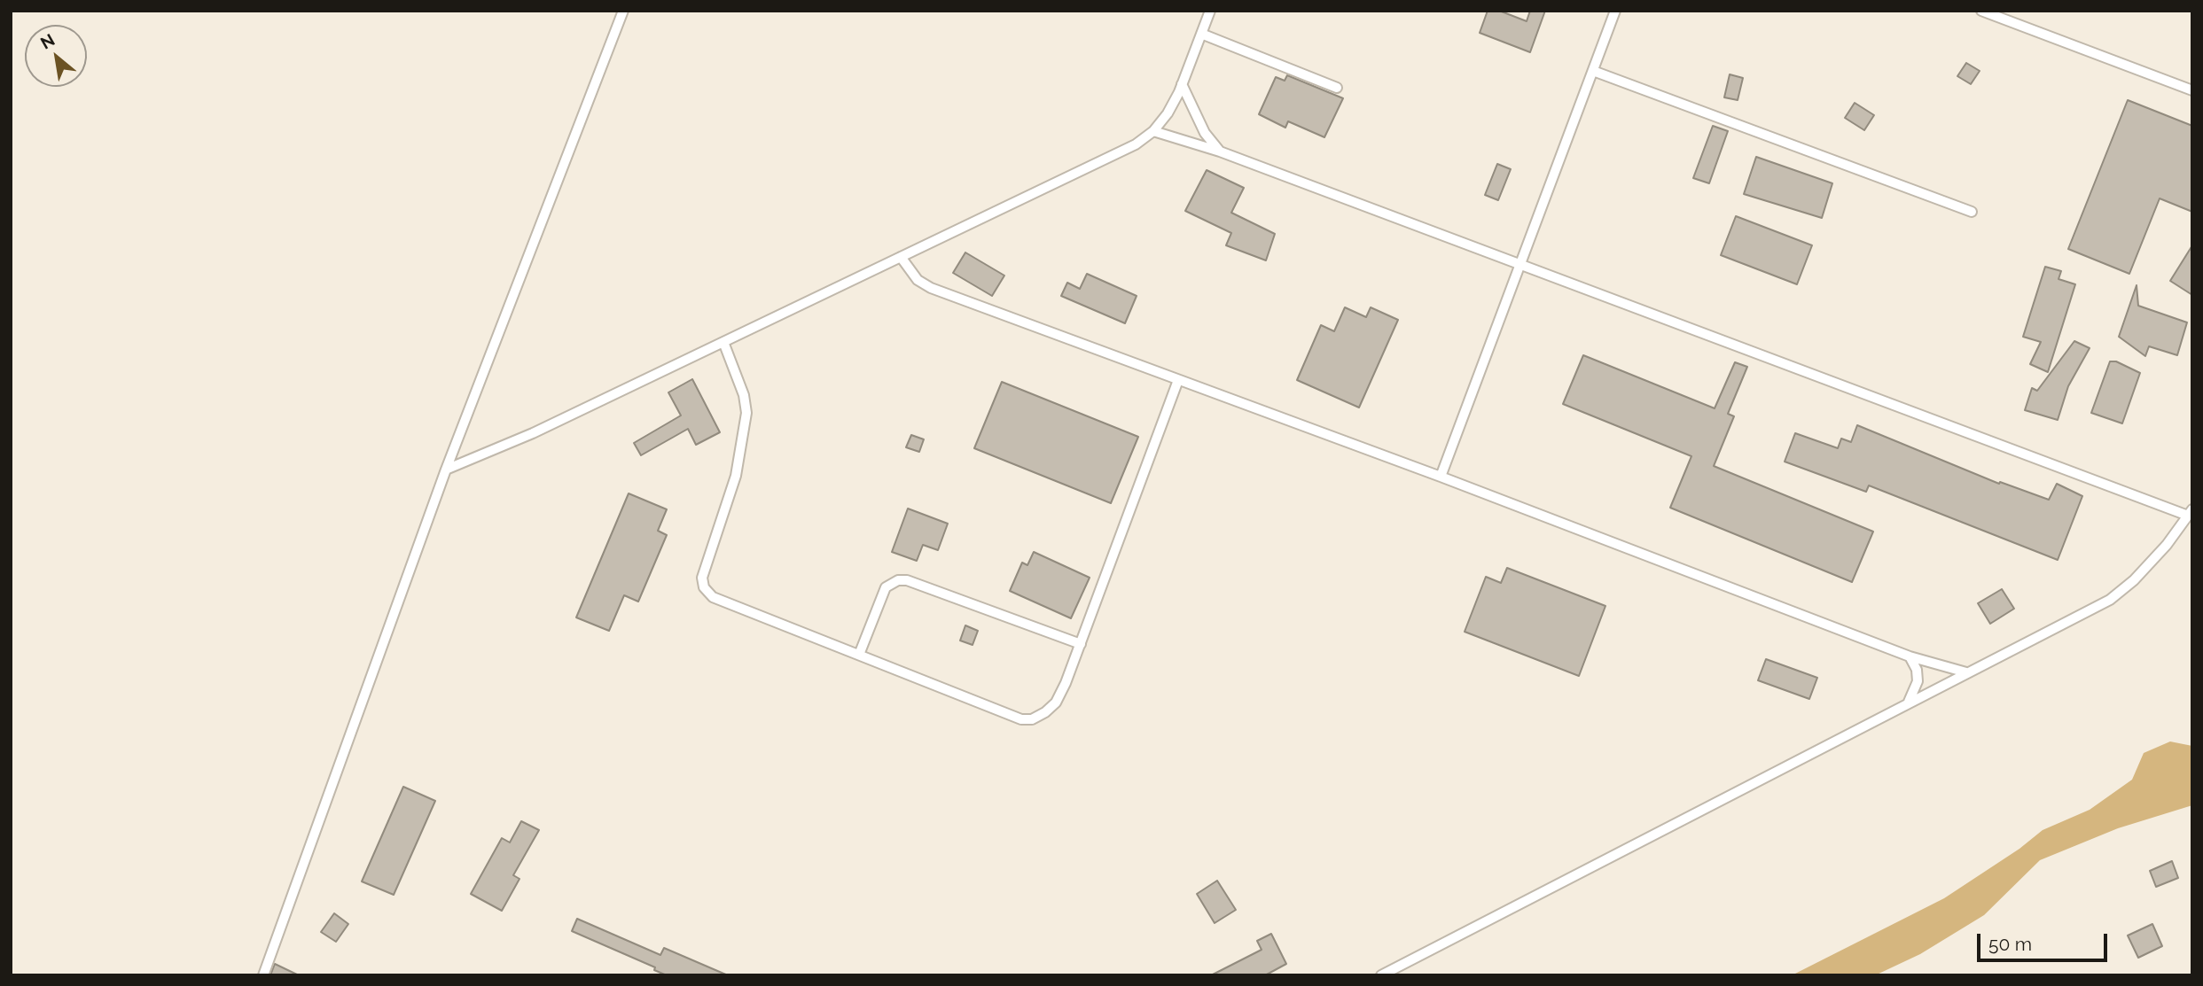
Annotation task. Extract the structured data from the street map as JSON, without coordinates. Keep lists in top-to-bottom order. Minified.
{"scale_bar":"50 m","north":"top left"}
